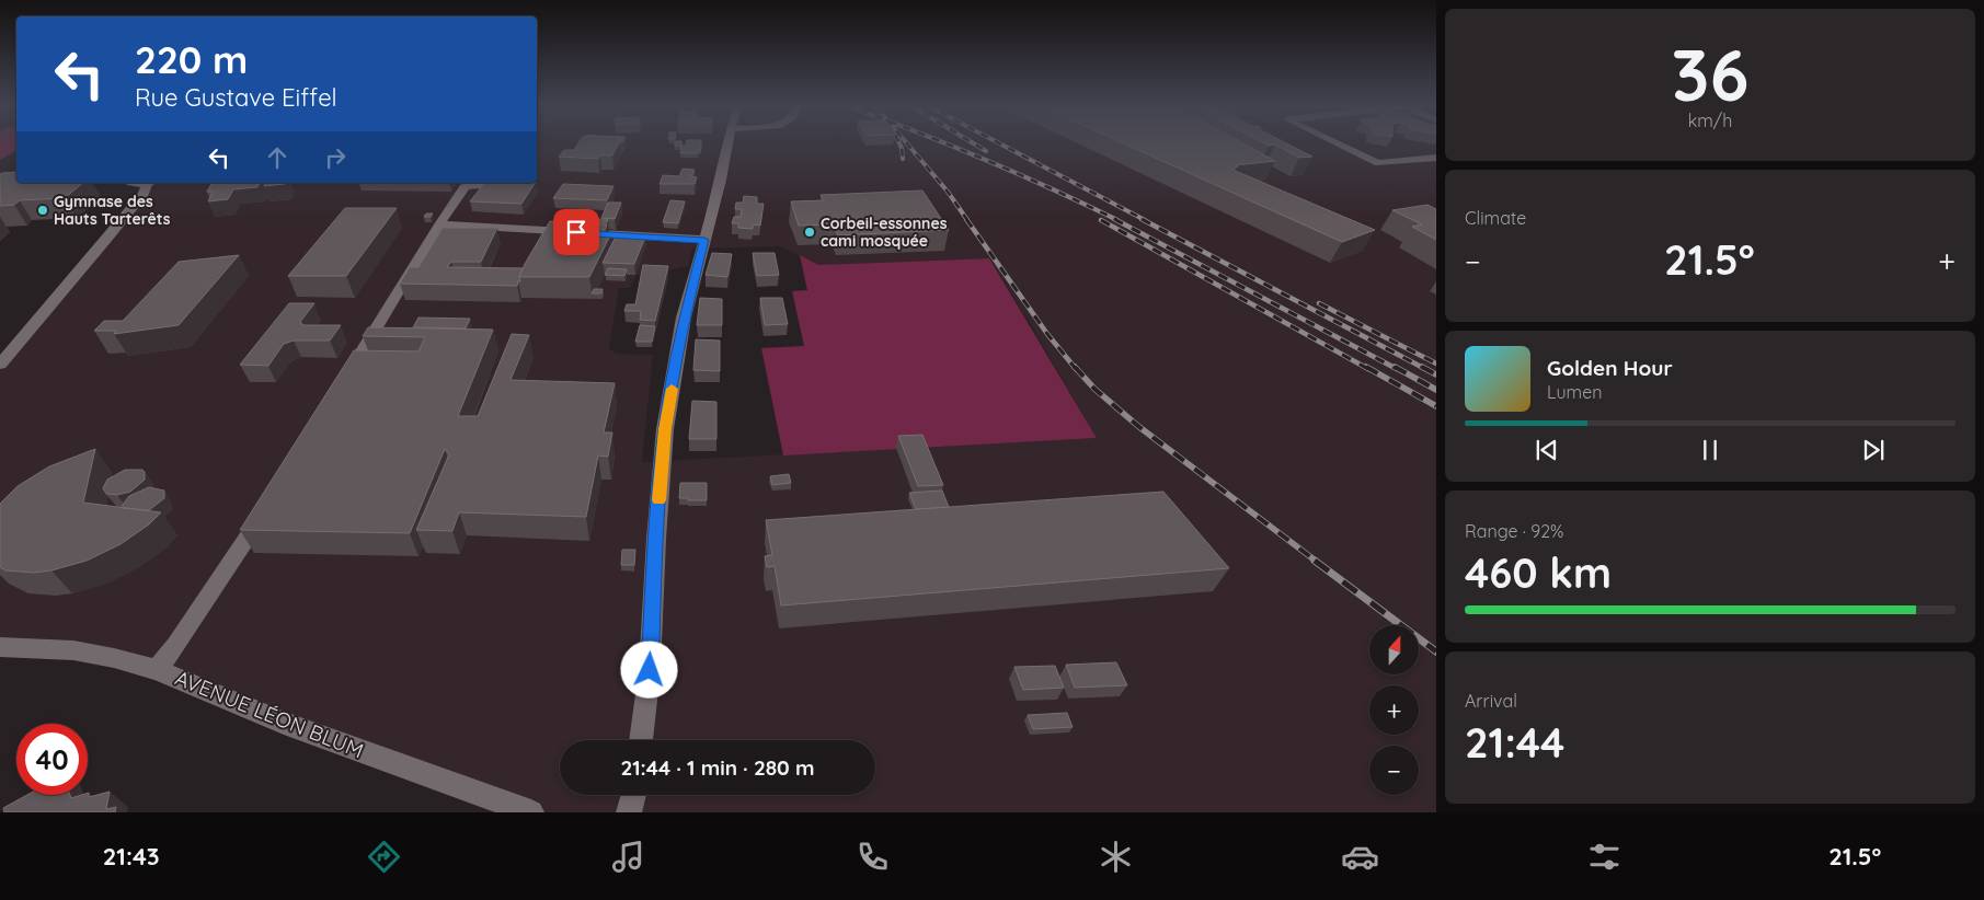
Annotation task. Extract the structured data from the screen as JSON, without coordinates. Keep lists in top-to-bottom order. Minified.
{"streets":{"street":["AVENUE LÉON BLUM"]},"places":["Gymnase des Hauts Tarterêts","Corbeil-essonnes cami mosquée"],"north":"top","page":{"tile":[["36","km/h"],"Climate",["Range · 92%","460 km"],["Arrival","21:44"]],"turn":["220 m","Rue Gustave Eiffel"],"heat":["−","21.5°","+"],"song":["Golden Hour","Lumen"],"map_buttons":["+","−"],"limit":"40","trip":"21:44 · 1 min · 280 m","tabs":["21:43","21.5°"]}}
